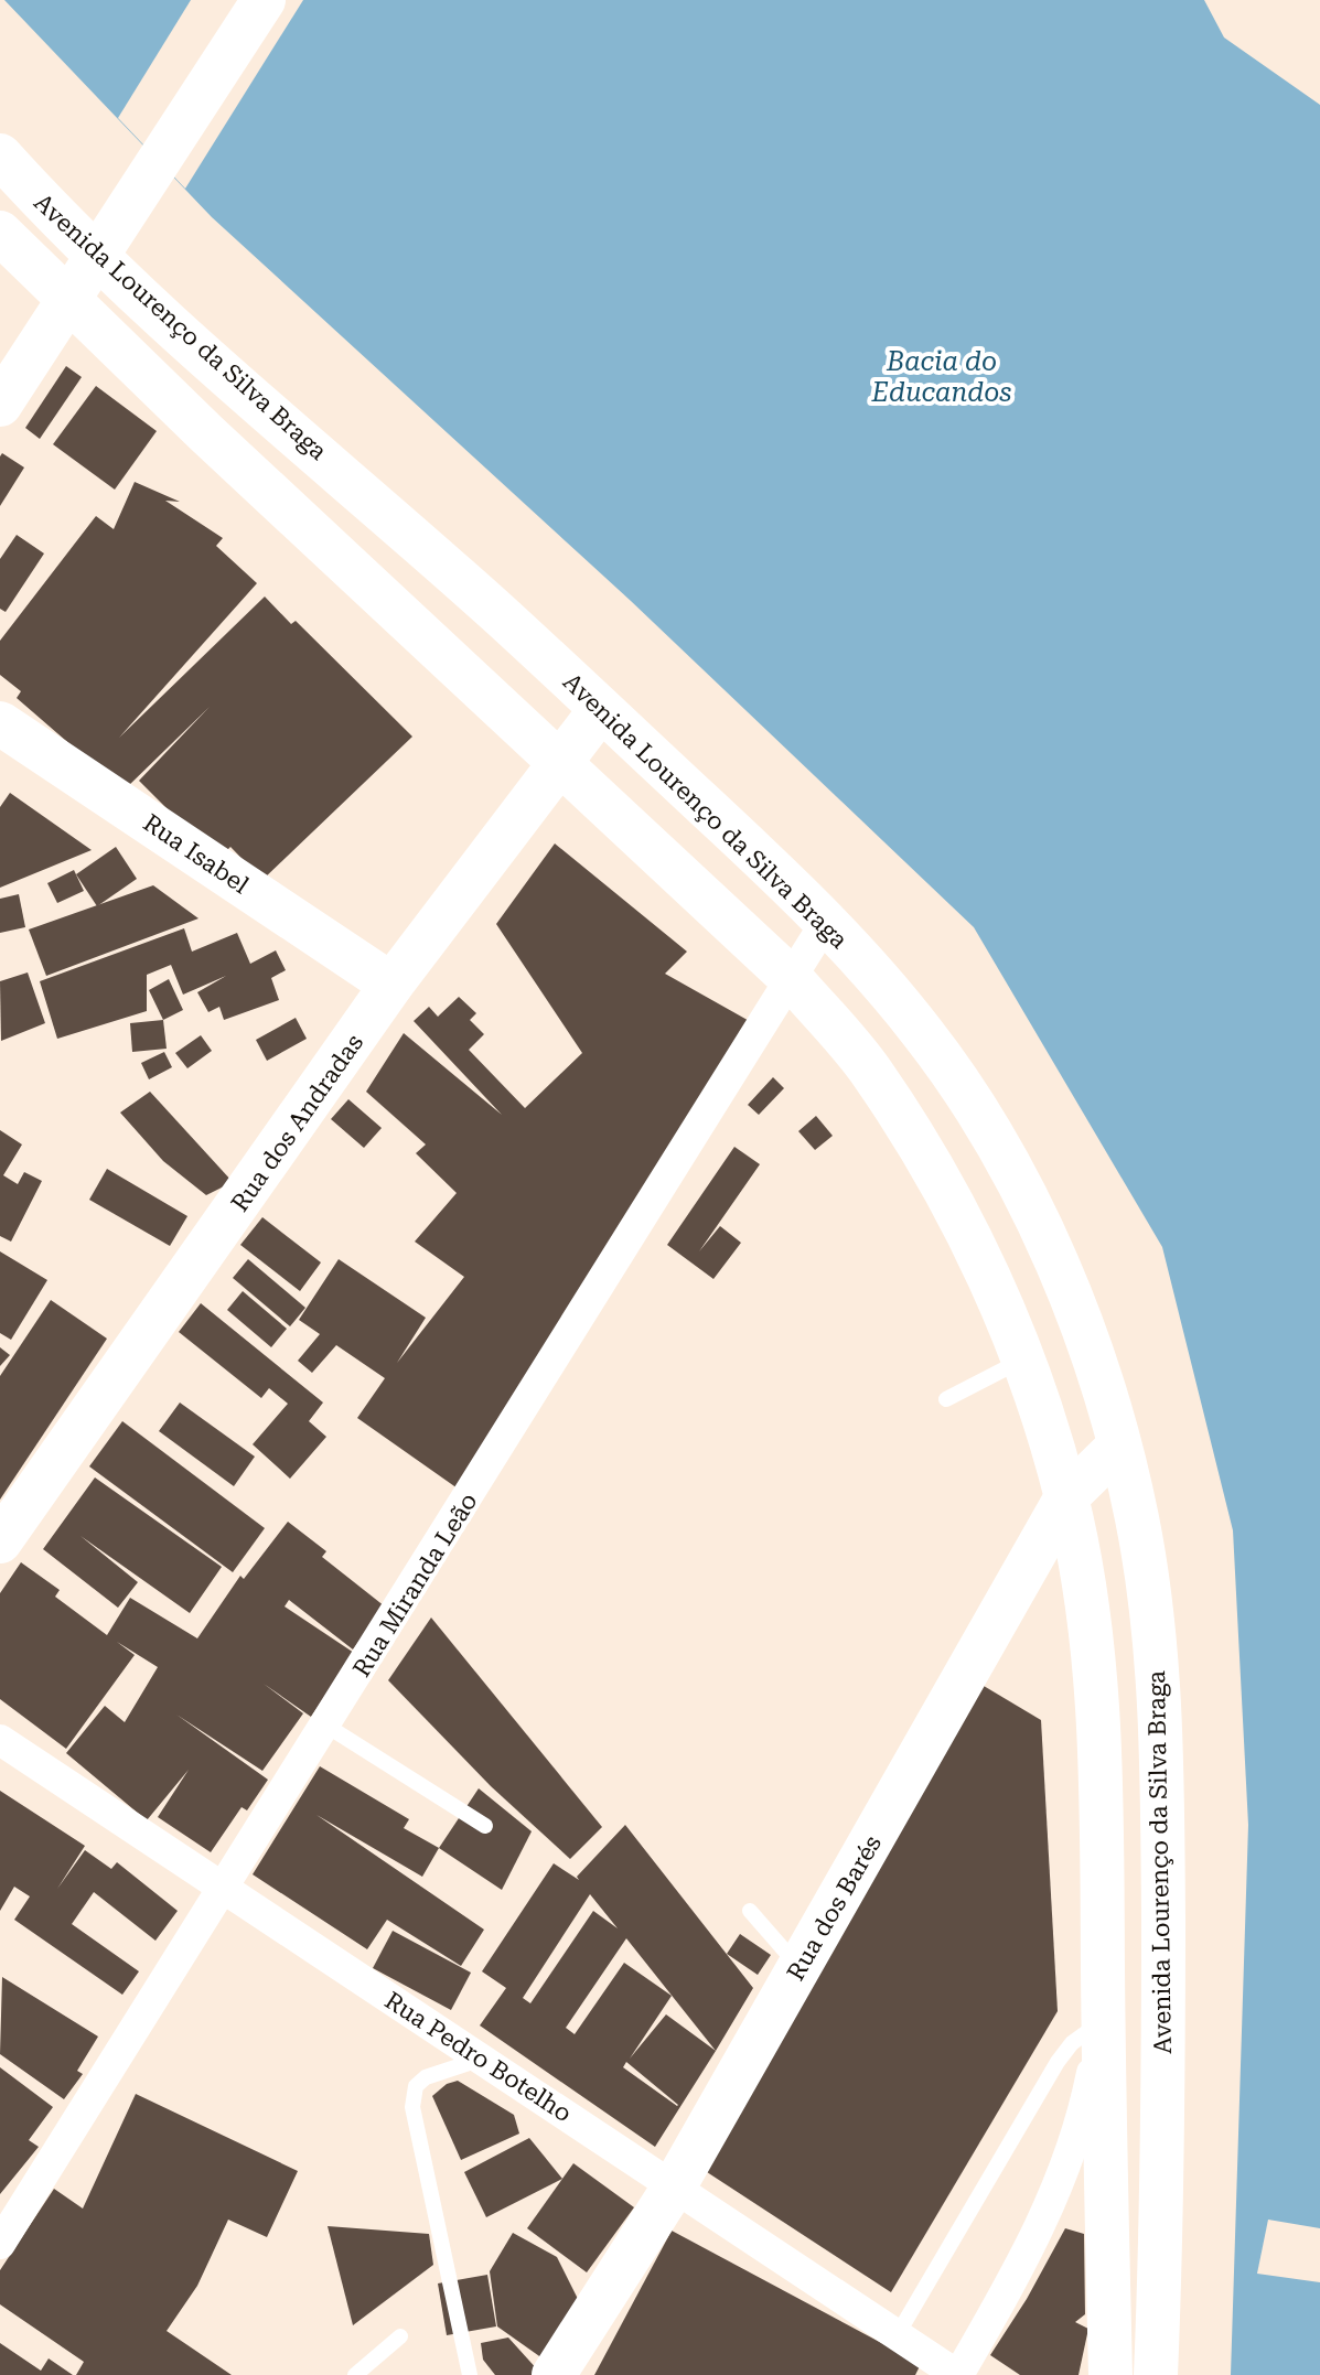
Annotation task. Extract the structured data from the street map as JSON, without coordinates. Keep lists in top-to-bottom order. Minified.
{"streets":{"street":["Avenida Lourenço da Silva Braga","Rua Isabel","Rua dos Andradas","Rua Miranda Leão","Rua dos Barés","Rua Pedro Botelho"]},"crossings":[["Avenida Lourenço da Silva Braga","Rua dos Andradas"],["Avenida Lourenço da Silva Braga","Rua Miranda Leão"],["Avenida Lourenço da Silva Braga","Rua dos Barés"],["Rua Isabel","Rua dos Andradas"],["Rua Miranda Leão","Rua Pedro Botelho"],["Rua dos Barés","Rua Pedro Botelho"]],"water":["Bacia do Educandos"]}
